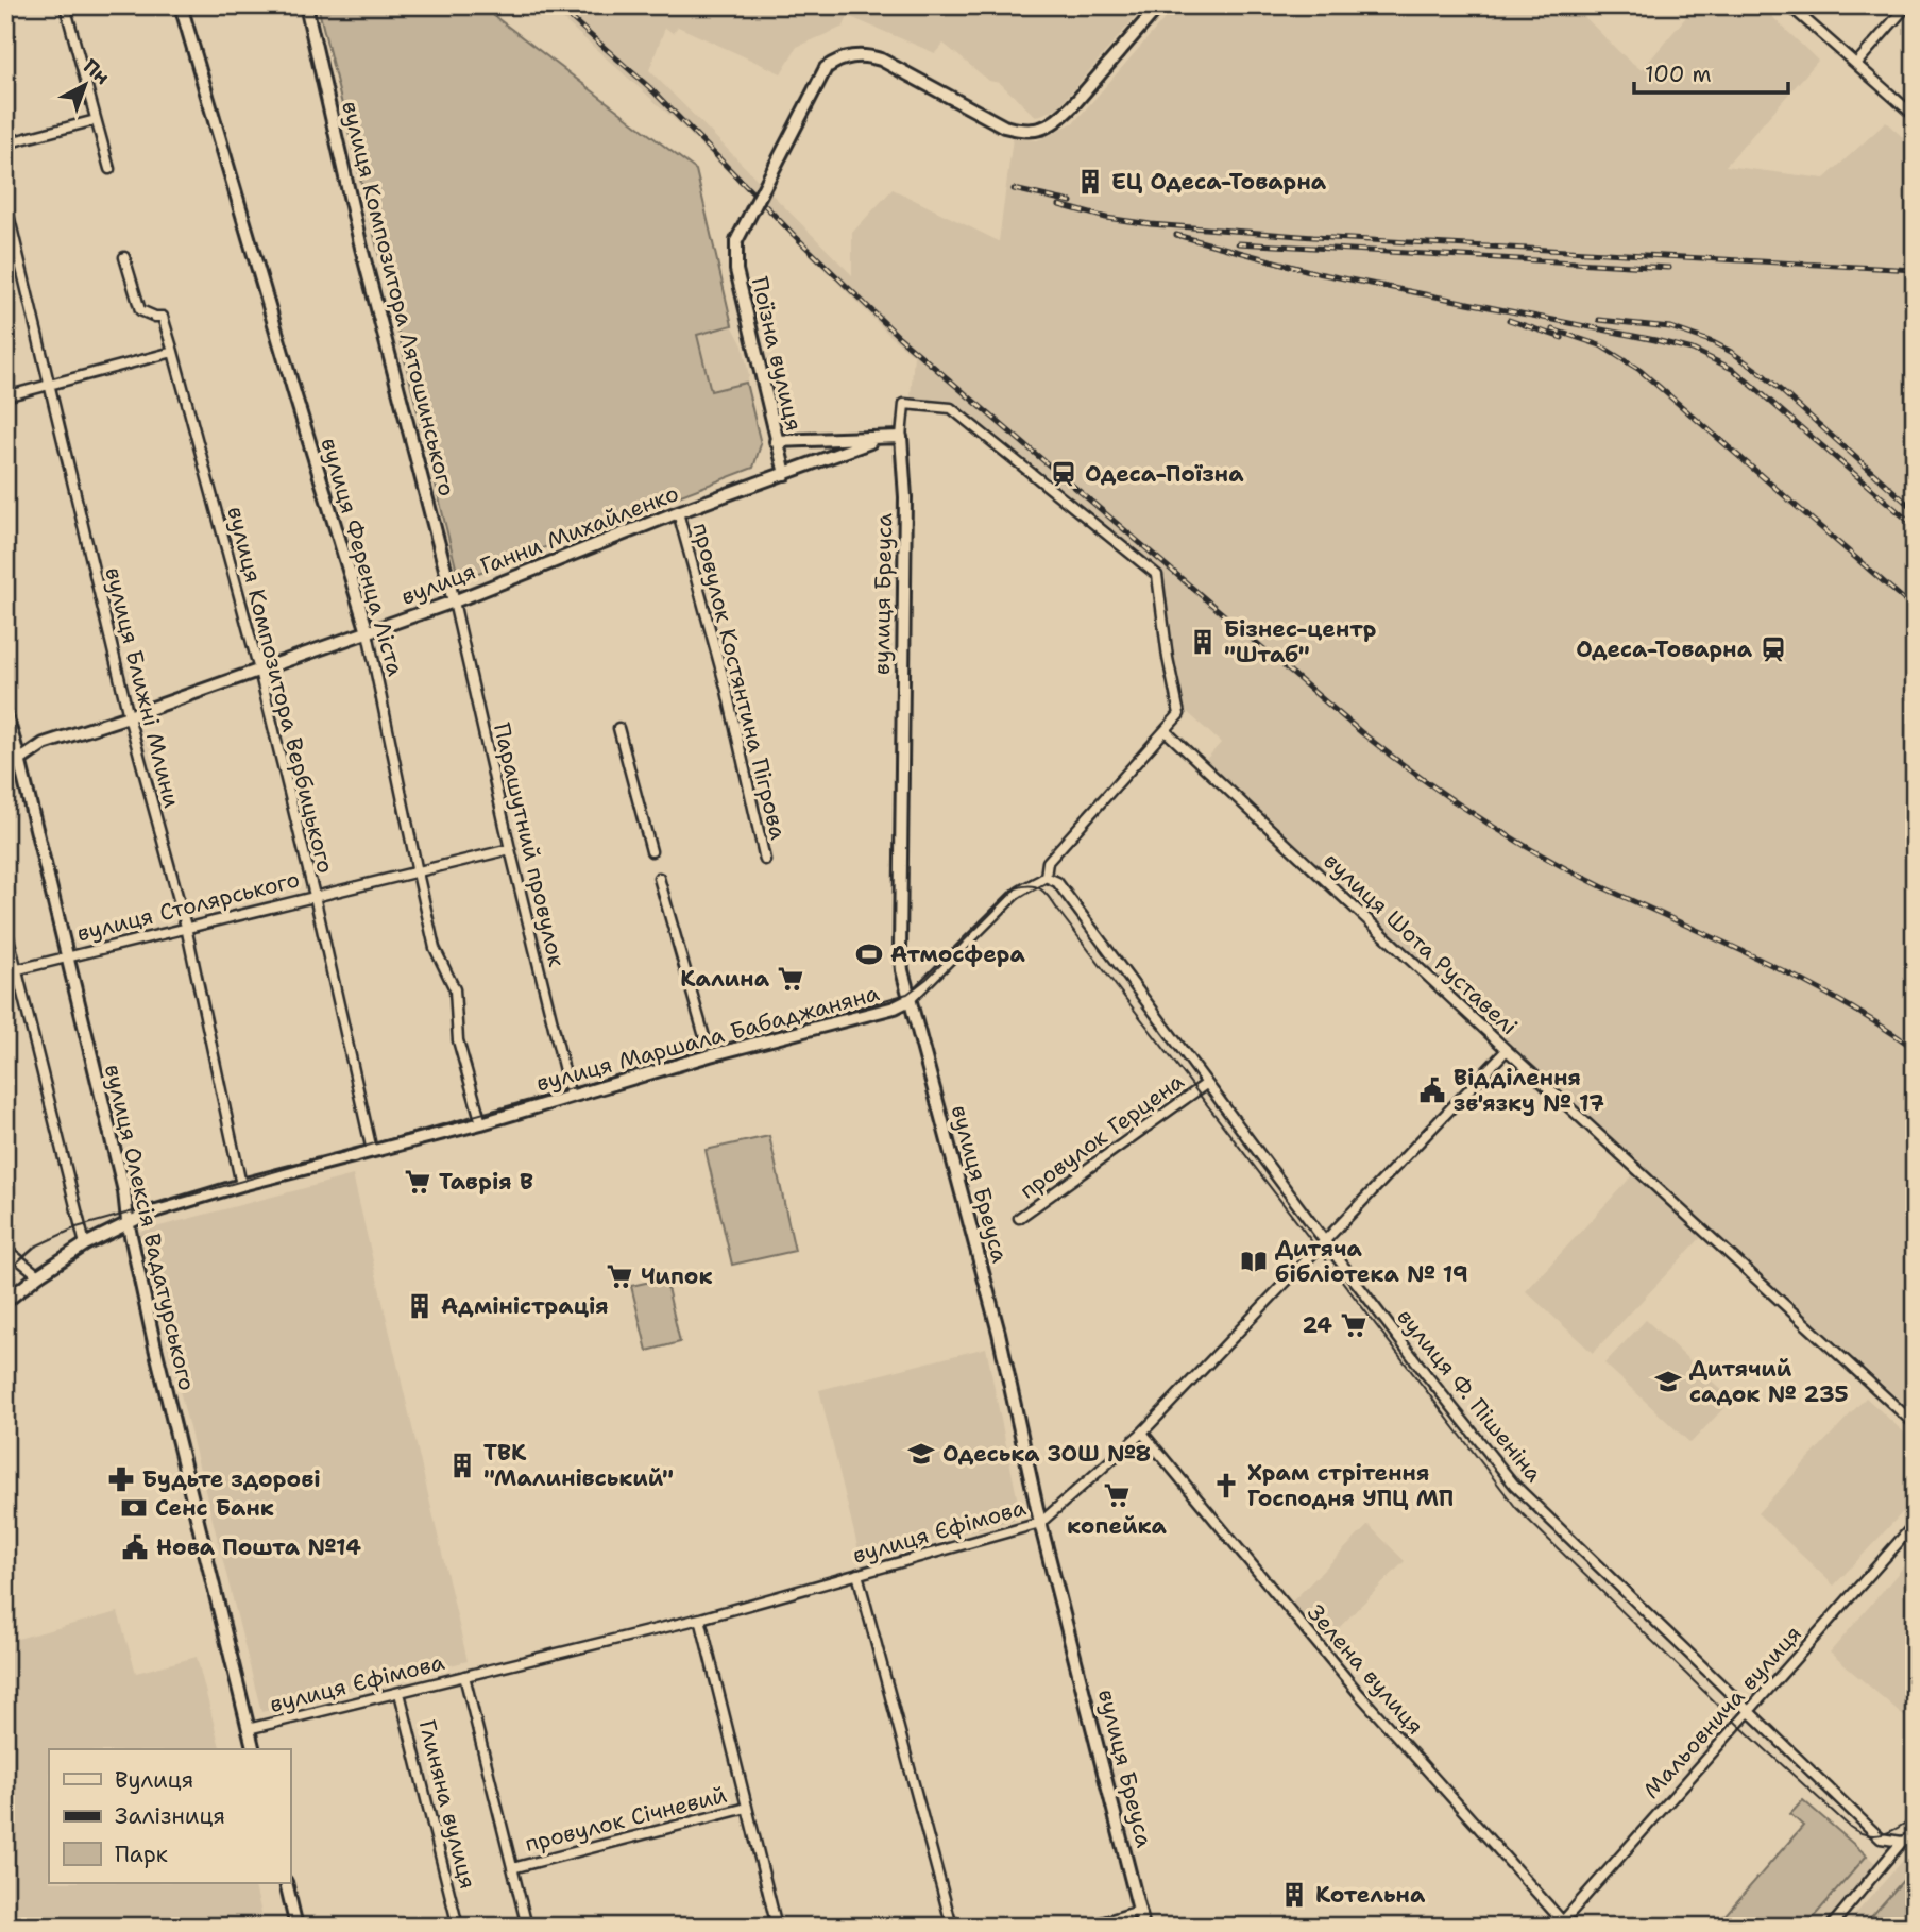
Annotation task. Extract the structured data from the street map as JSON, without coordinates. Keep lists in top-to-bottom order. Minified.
{"streets":{"street":["вулиця Композитора Лятошинського","Поїзна вулиця","вулиця Ганни Михайленко","вулиця Ференца Ліста","вулиця Бреуса","провулок Костянтина Пігрова","вулиця Ближні Млини","вулиця Композитора Вербицького","Парашутний провулок","вулиця Столярського","вулиця Шота Руставелі","вулиця Маршала Бабаджаняна","провулок Герцена","вулиця Олексія Вадатурського","вулиця Ф. Пішеніна","вулиця Єфімова","Зелена вулиця","Мальовнича вулиця","Глиняна вулиця","провулок Січневий"]},"crossings":[["вулиця Композитора Лятошинського","вулиця Ганни Михайленко"],["вулиця Композитора Лятошинського","Парашутний провулок"],["Поїзна вулиця","вулиця Ганни Михайленко"],["вулиця Ганни Михайленко","вулиця Ференца Ліста"],["вулиця Ганни Михайленко","вулиця Бреуса"],["вулиця Ганни Михайленко","провулок Костянтина Пігрова"],["вулиця Ганни Михайленко","вулиця Ближні Млини"],["вулиця Ганни Михайленко","вулиця Композитора Вербицького"],["вулиця Ганни Михайленко","Парашутний провулок"],["вулиця Ганни Михайленко","вулиця Олексія Вадатурського"],["вулиця Ференца Ліста","вулиця Столярського"],["вулиця Ференца Ліста","вулиця Маршала Бабаджаняна"],["вулиця Бреуса","вулиця Маршала Бабаджаняна"],["вулиця Бреуса","вулиця Єфімова"],["вулиця Ближні Млини","вулиця Столярського"],["вулиця Ближні Млини","вулиця Маршала Бабаджаняна"],["вулиця Композитора Вербицького","вулиця Столярського"],["вулиця Композитора Вербицького","вулиця Маршала Бабаджаняна"],["Парашутний провулок","вулиця Столярського"],["Парашутний провулок","вулиця Маршала Бабаджаняна"],["вулиця Столярського","вулиця Олексія Вадатурського"],["вулиця Шота Руставелі","вулиця Єфімова"],["вулиця Маршала Бабаджаняна","вулиця Олексія Вадатурського"],["вулиця Маршала Бабаджаняна","вулиця Ф. Пішеніна"],["провулок Герцена","вулиця Ф. Пішеніна"],["вулиця Олексія Вадатурського","вулиця Єфімова"],["вулиця Ф. Пішеніна","вулиця Єфімова"],["вулиця Ф. Пішеніна","Мальовнича вулиця"],["вулиця Єфімова","Зелена вулиця"],["вулиця Єфімова","Глиняна вулиця"],["Зелена вулиця","Мальовнича вулиця"]],"places":{"building":["ЕЦ Одеса-Товарна","Бізнес-центр \"Штаб\"","Адміністрація","ТВК \"Малинівський\"","Котельна"],"station":["Одеса-Поїзна","Одеса-Товарна"],"sports":["Атмосфера"],"supermarket":["Калина","Таврія В","Чипок","24","копейка"],"public building":["Відділення зв'язку № 17","Нова Пошта №14"],"library":["Дитяча бібліотека № 19"],"school or university":["Дитячий садок № 235","Одеська ЗОШ №8"],"pharmacy":["Будьте здорові"],"church":["Храм стрітення Господня УПЦ МП"],"bank":["Сенс Банк"]},"legend":["Вулиця","Залізниця","Парк"],"scale_bar":"100 m","north":"top right"}
